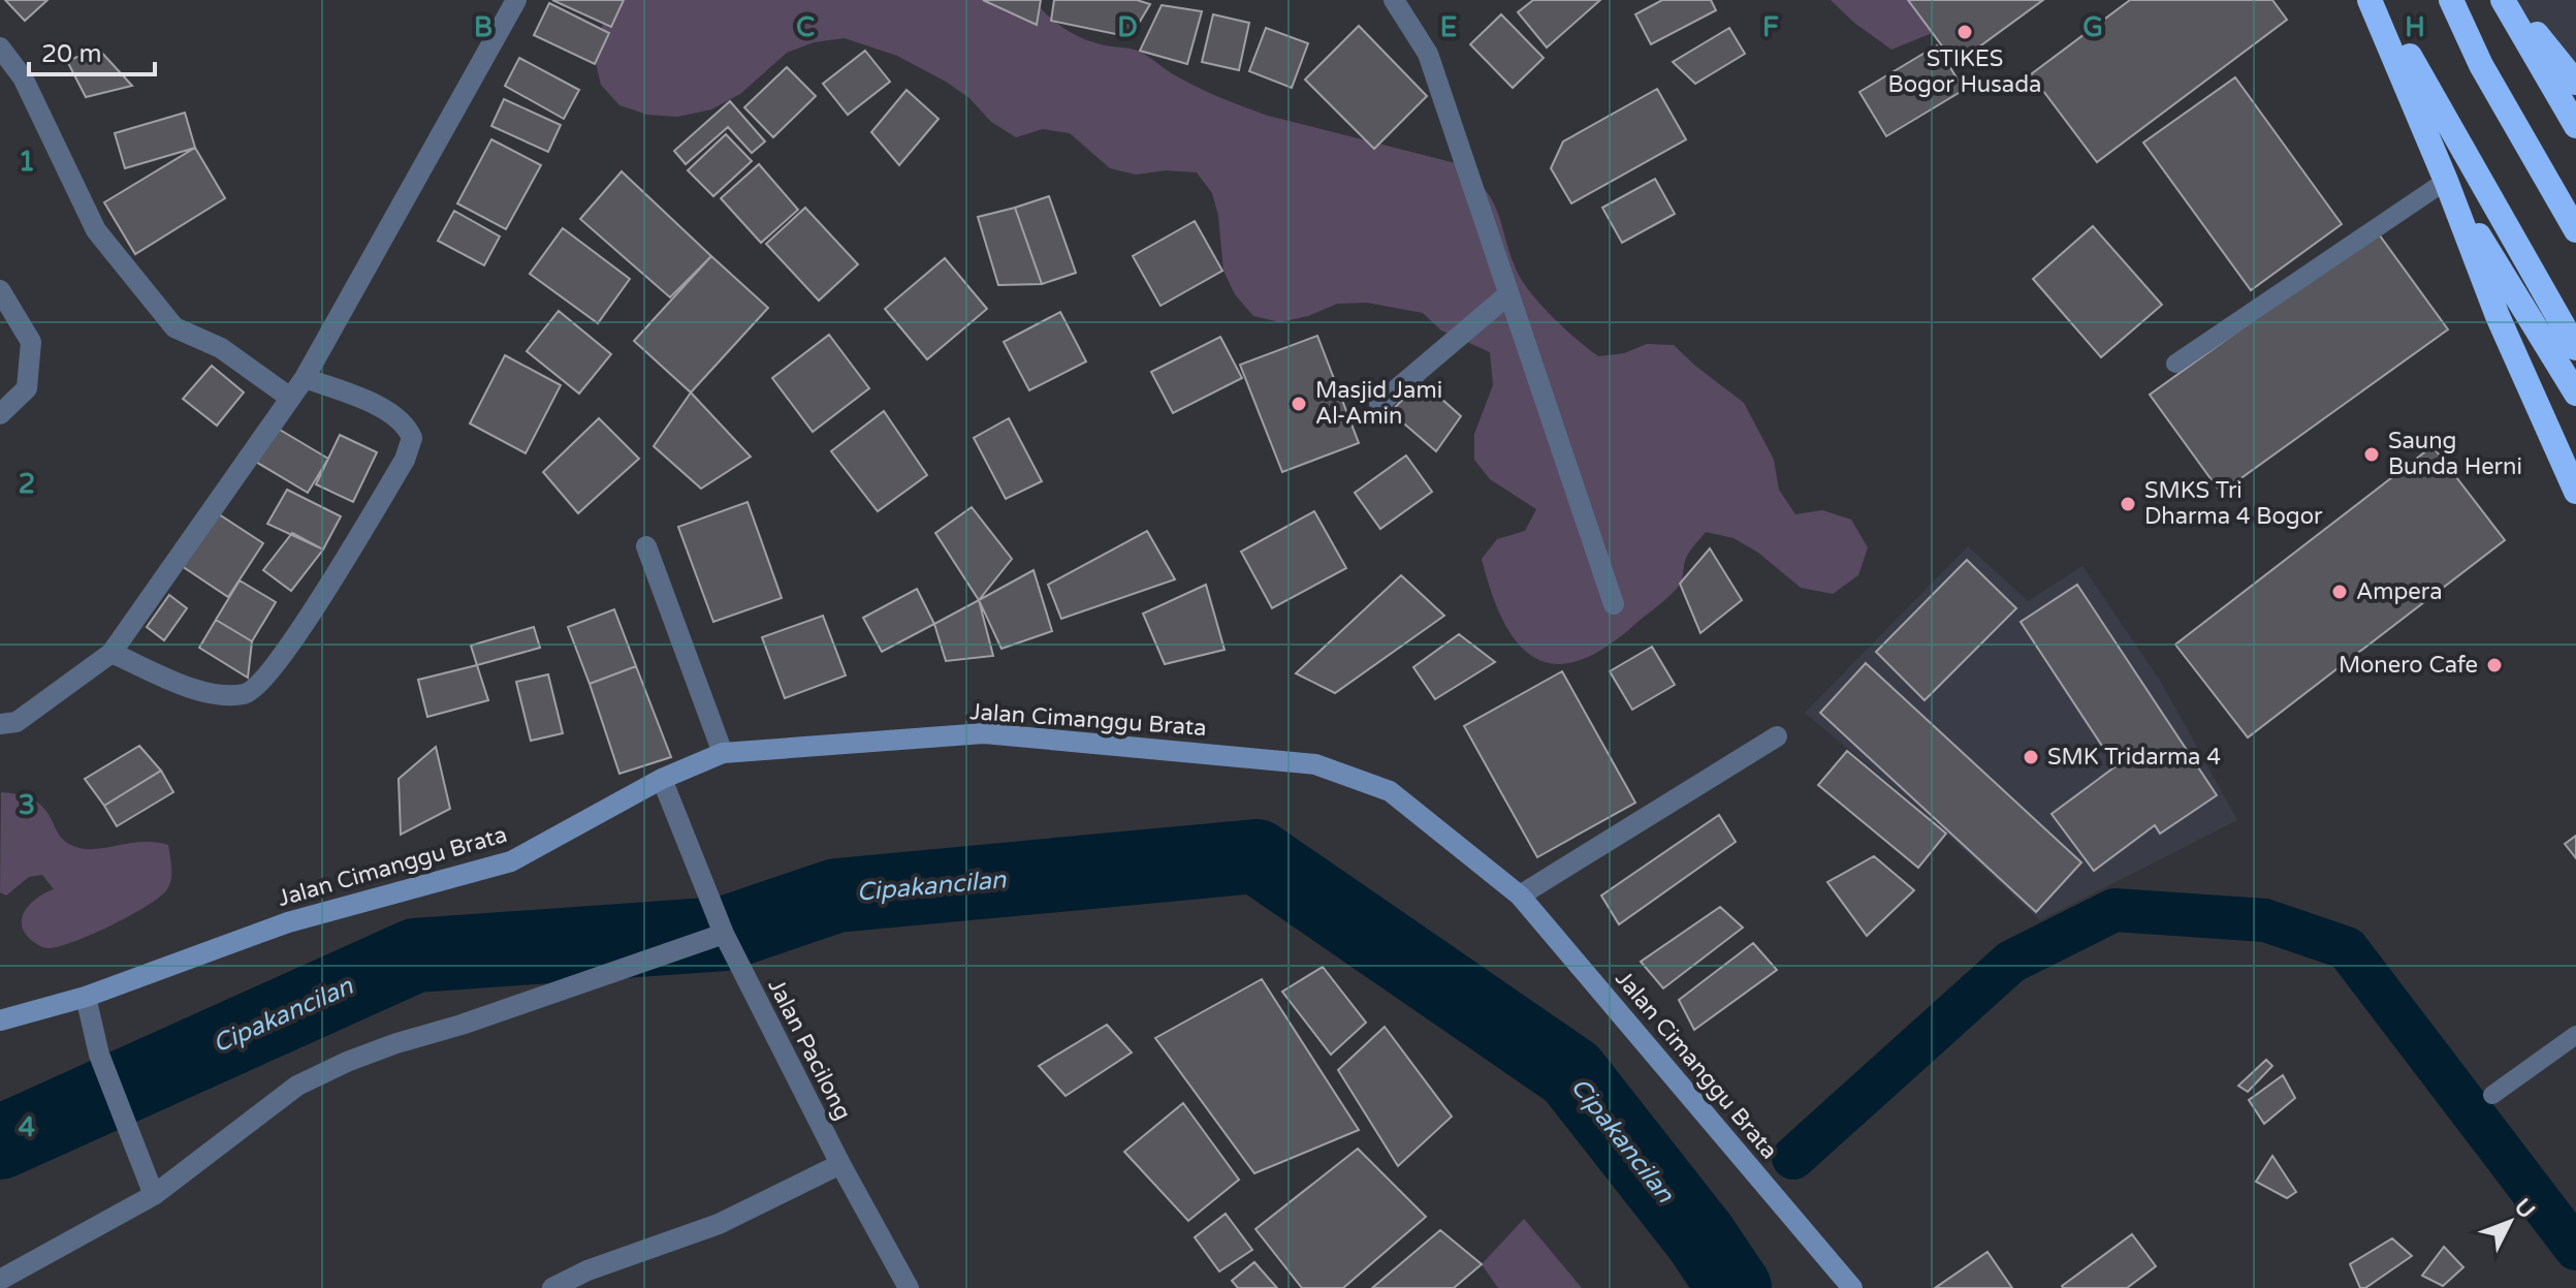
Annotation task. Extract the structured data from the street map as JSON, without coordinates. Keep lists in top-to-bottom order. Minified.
{"streets":{"street":["Jalan Cimanggu Brata","Jalan Pacilong"]},"crossings":[["Jalan Cimanggu Brata","Jalan Pacilong"]],"water":["Cipakancilan"],"places":["STIKES Bogor Husada","Masjid Jami Al-Amin","Saung Bunda Herni","SMKS Tri Dharma 4 Bogor","Ampera","Monero Cafe","SMK Tridarma 4"],"scale_bar":"20 m","north":"top right","grid":{"columns":["B","C","D","E","F","G","H"],"rows":["1","2","3","4"]}}
